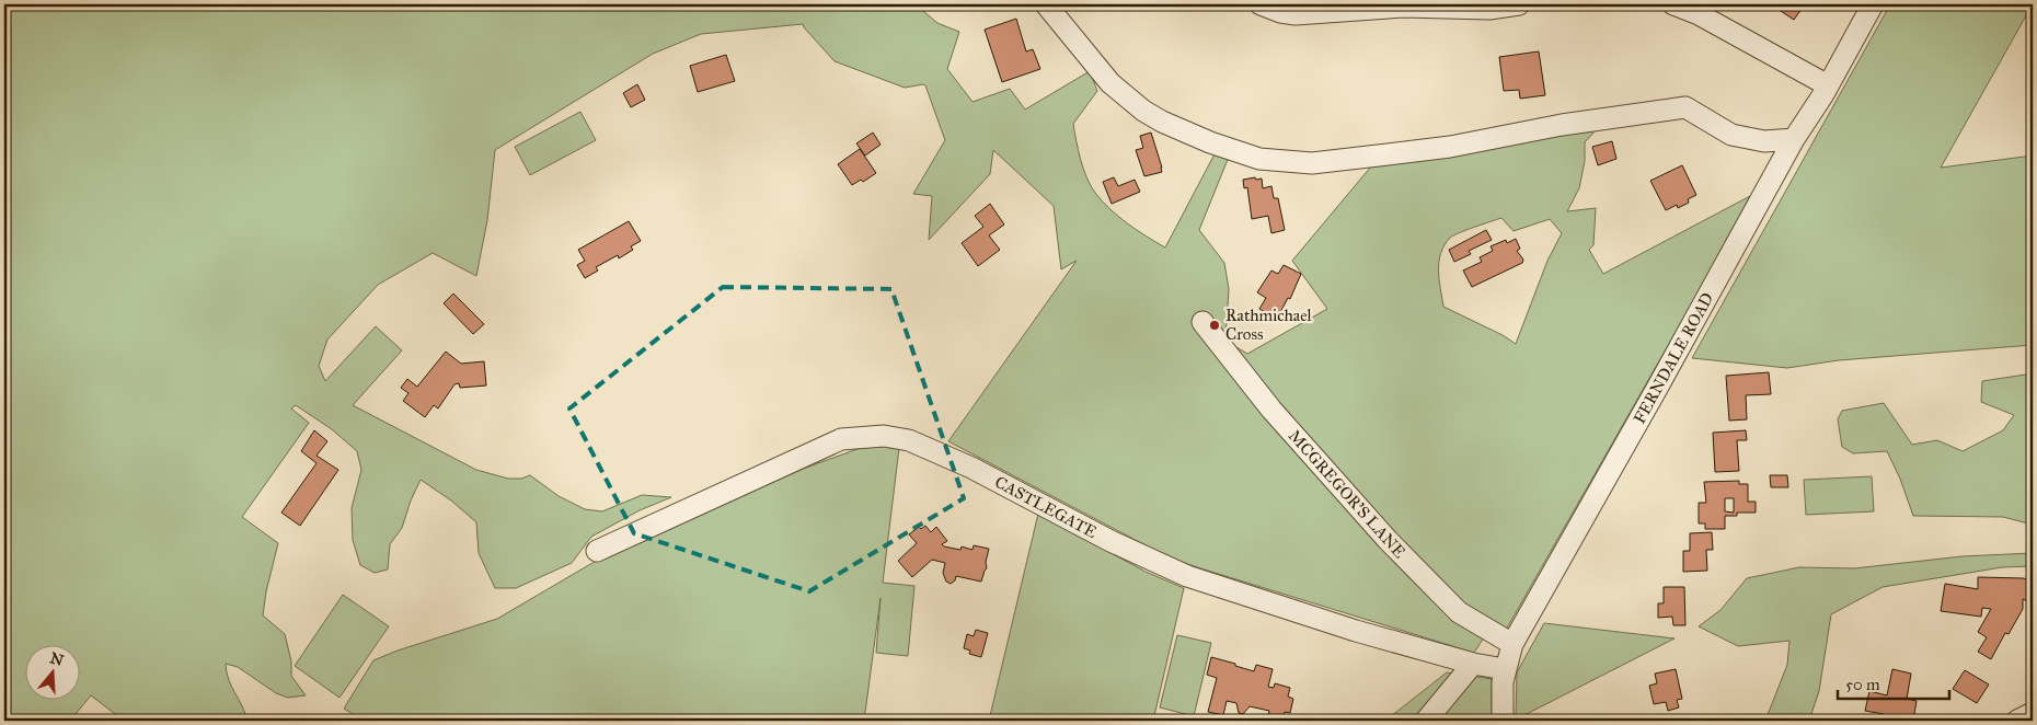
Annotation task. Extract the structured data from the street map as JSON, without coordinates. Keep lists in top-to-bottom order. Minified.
{"streets":{"street":["FERNDALE ROAD","MCGREGOR'S LANE","CASTLEGATE"]},"crossings":[["FERNDALE ROAD","MCGREGOR'S LANE"],["FERNDALE ROAD","CASTLEGATE"]],"places":["Rathmichael Cross"],"scale_bar":"50 m","north":"top"}
